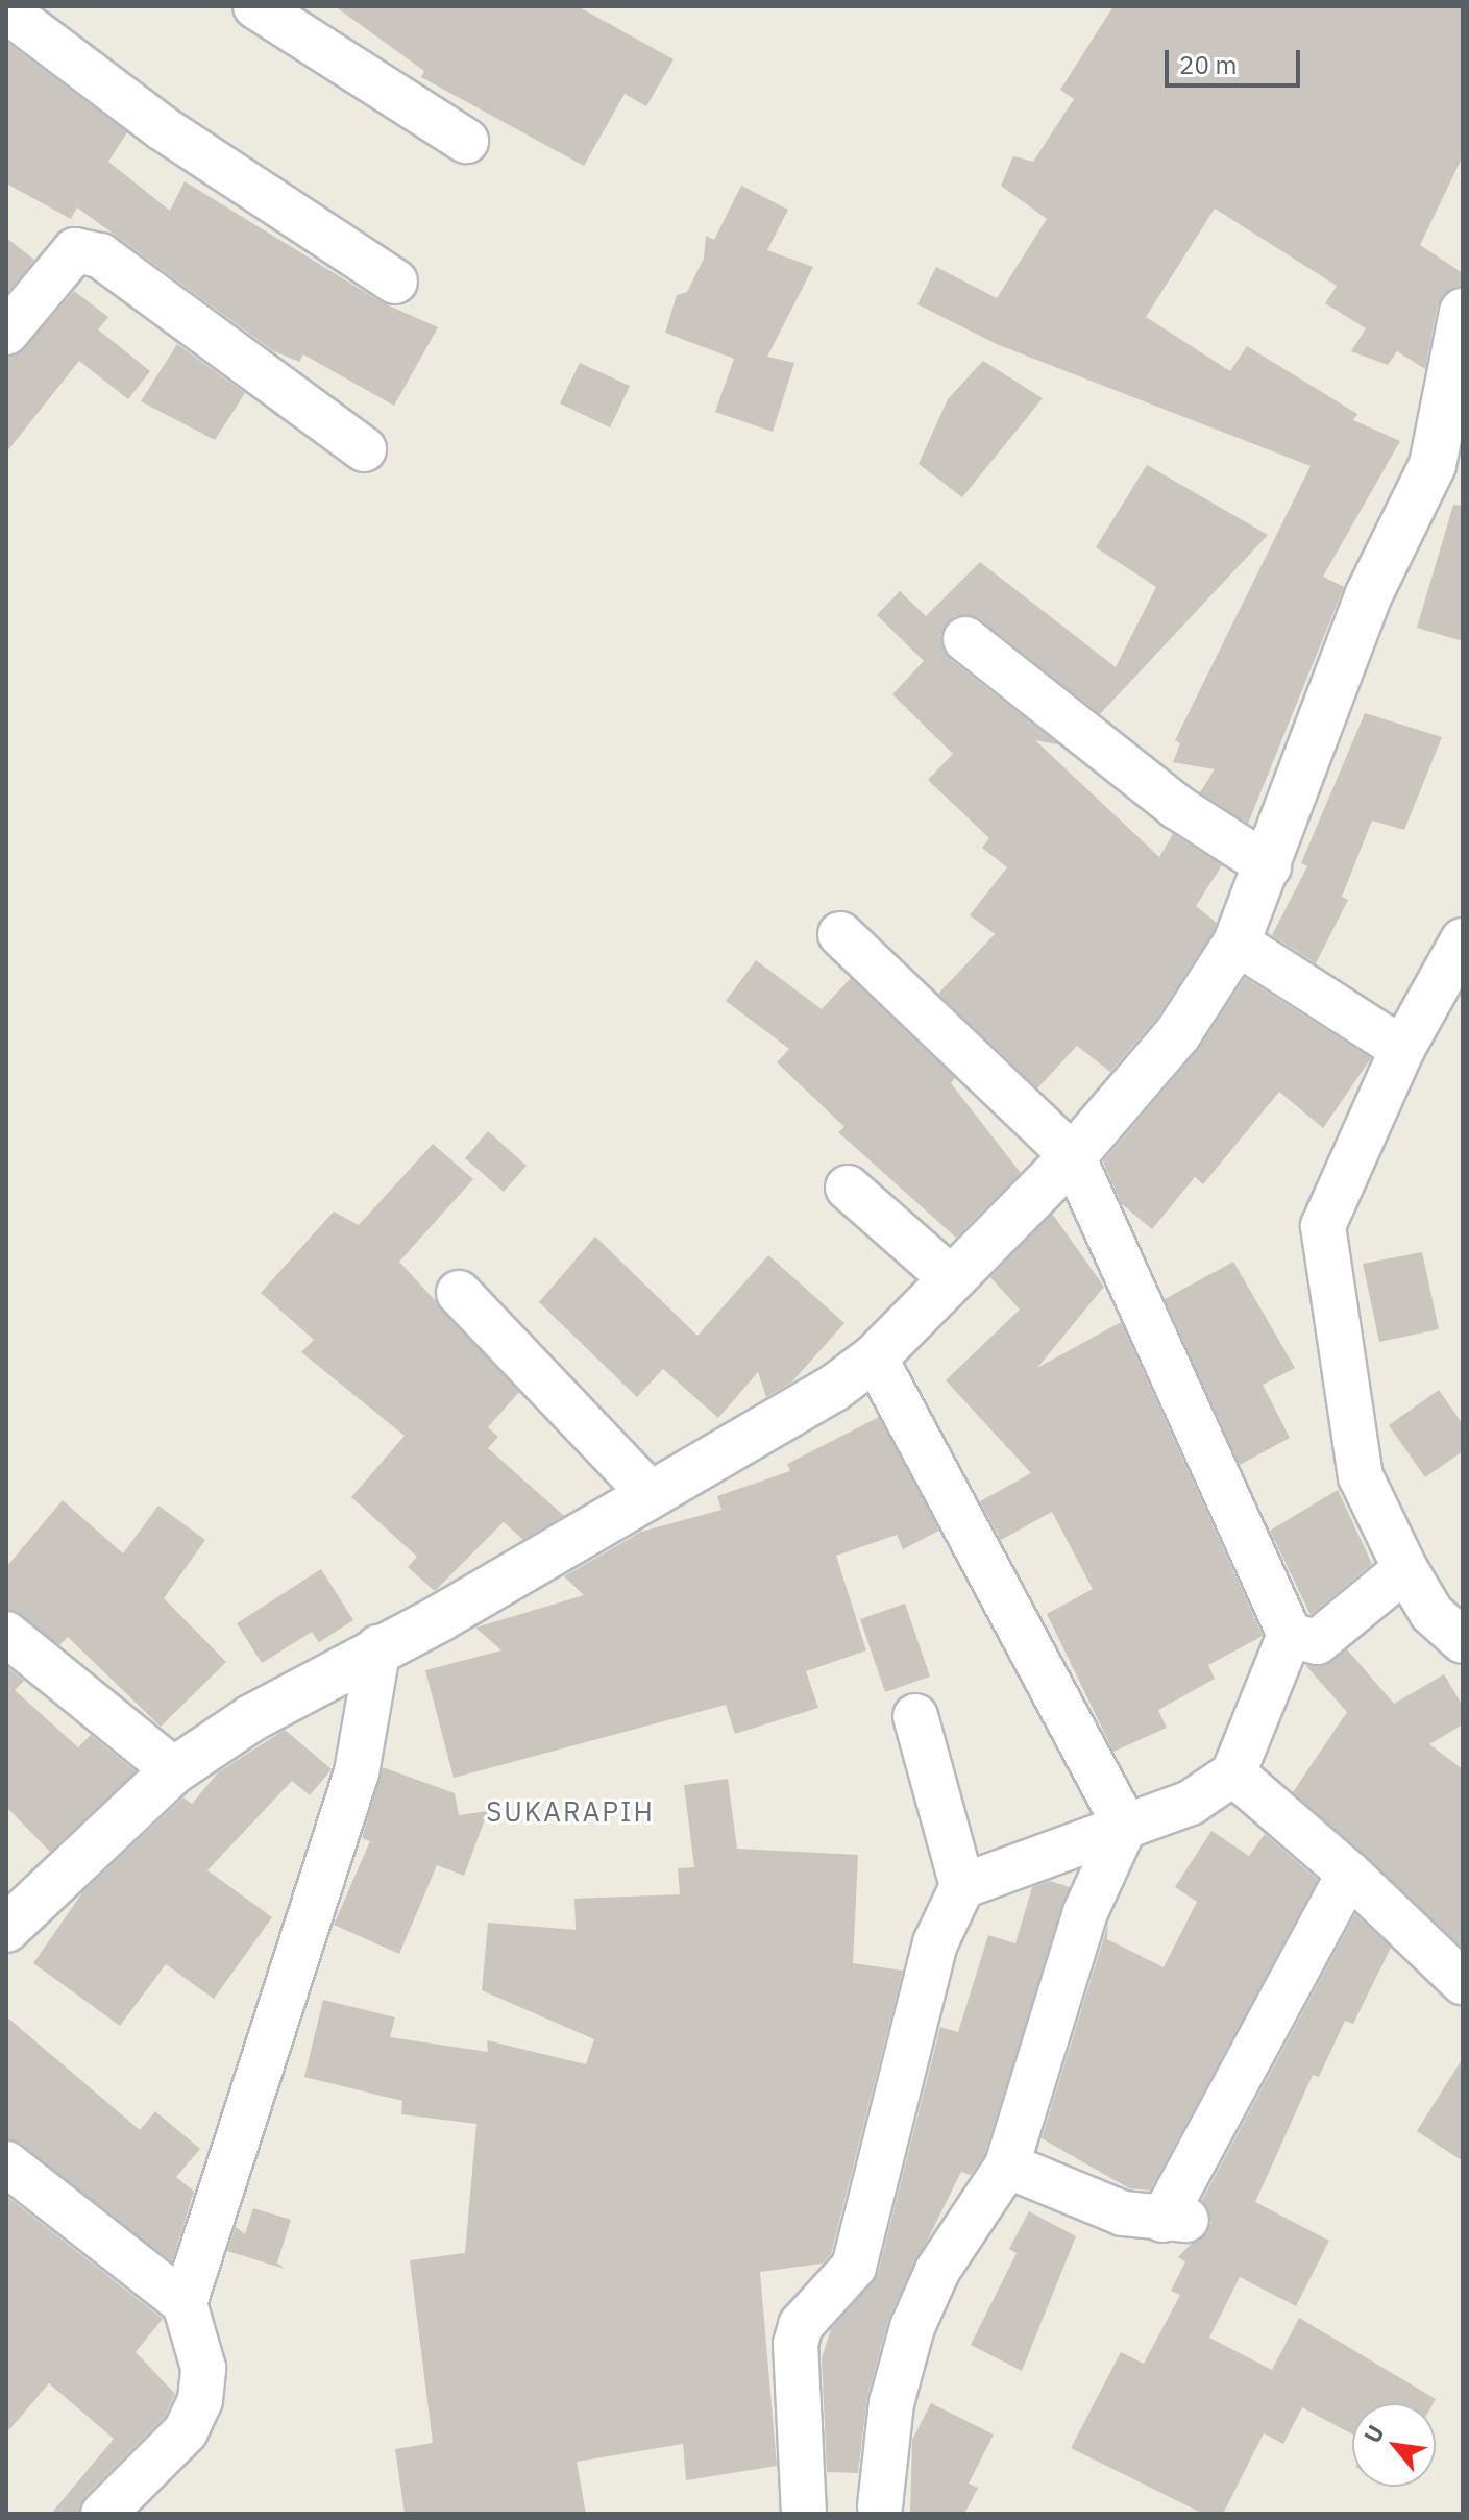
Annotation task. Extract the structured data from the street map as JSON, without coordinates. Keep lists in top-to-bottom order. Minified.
{"districts":["SUKARAPIH"],"scale_bar":"20 m","north":"top left"}
